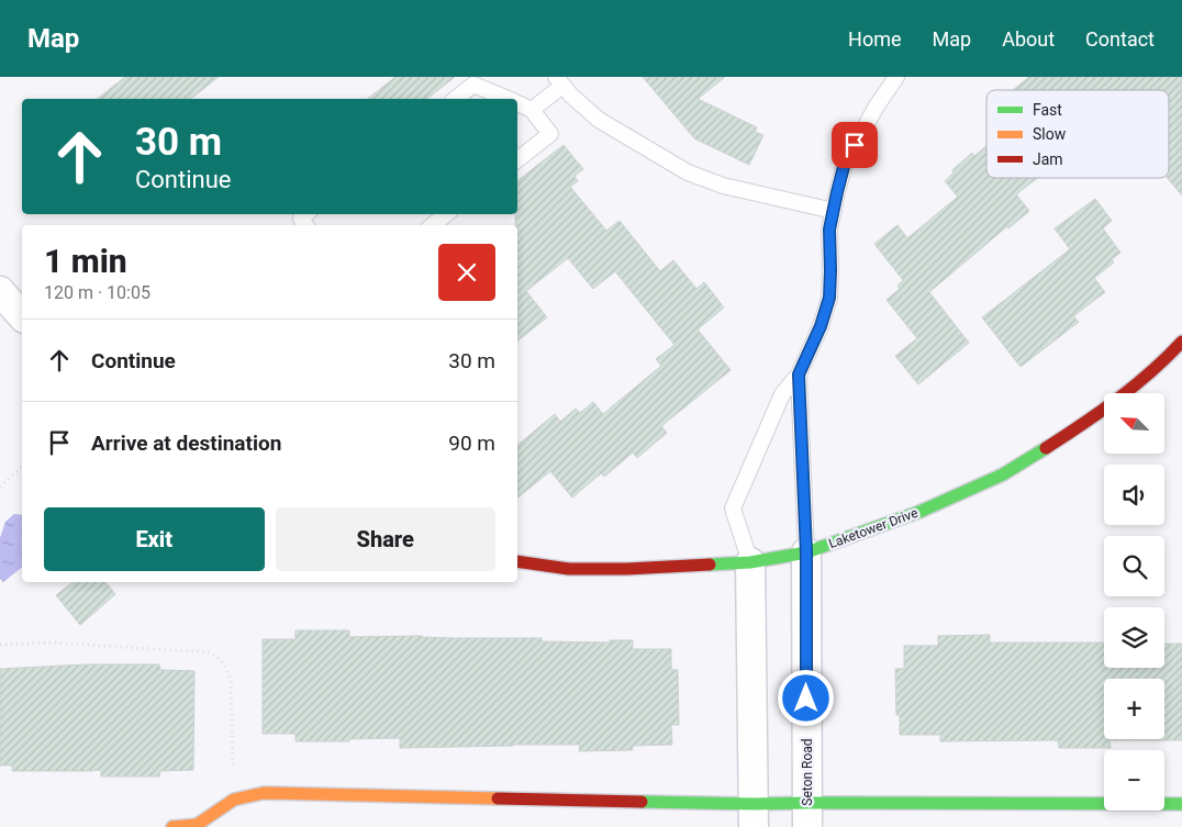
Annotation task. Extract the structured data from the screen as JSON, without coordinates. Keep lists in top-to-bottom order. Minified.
{"streets":{"street":["Laketower Drive","Seton Road"]},"crossings":[["Laketower Drive","Seton Road"]],"legend":["Fast","Slow","Jam"],"north":"top left","page":{"header":"Map","nav":["Home","Map","About","Contact"],"turn":["30 m","Continue"],"heading":["1 min","120 m · 10:05"],"list":[{"name":"Continue","value":"30 m"},{"name":"Arrive at destination","value":"90 m"}],"map_buttons":["+","−"],"buttons":["Exit","Share"]}}
